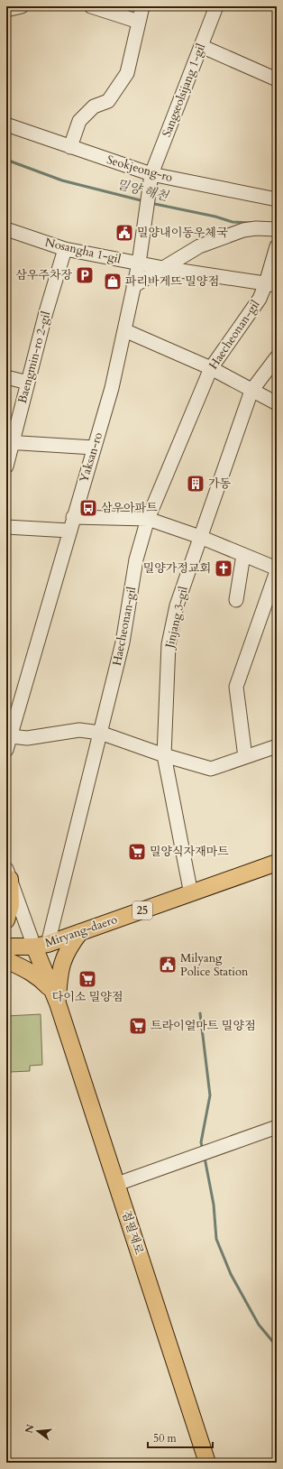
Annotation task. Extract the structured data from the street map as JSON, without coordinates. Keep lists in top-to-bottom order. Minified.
{"streets":{"main road":["25","Miryang-daero","점필재로"],"street":["Sangseolsijang 1-gil","Seokjeong-ro","Nosangha 1-gil","Haecheonan-gil","Baengmin-ro 2-gil","Yaksan-ro","Jinjang 3-gil"]},"crossings":[["Sangseolsijang 1-gil","Seokjeong-ro"],["Sangseolsijang 1-gil","Yaksan-ro"],["Seokjeong-ro","Yaksan-ro"],["Nosangha 1-gil","Haecheonan-gil"],["Nosangha 1-gil","Baengmin-ro 2-gil"],["Nosangha 1-gil","Yaksan-ro"],["Haecheonan-gil","Miryang-daero"],["Haecheonan-gil","점필재로"],["Jinjang 3-gil","Miryang-daero"],["Miryang-daero","점필재로"]],"water":["밀양 해천"],"places":{"public building":["밀양내이동우체국","Milyang Police Station"],"parking":["삼우주차장"],"shop":["파리바게뜨 밀양점"],"building":["가동"],"bus stop":["삼우아파트"],"church":["밀양가정교회"],"supermarket":["밀양식자재마트","다이소 밀양점","트라이얼마트 밀양점"]},"scale_bar":"50 m","north":"left"}
